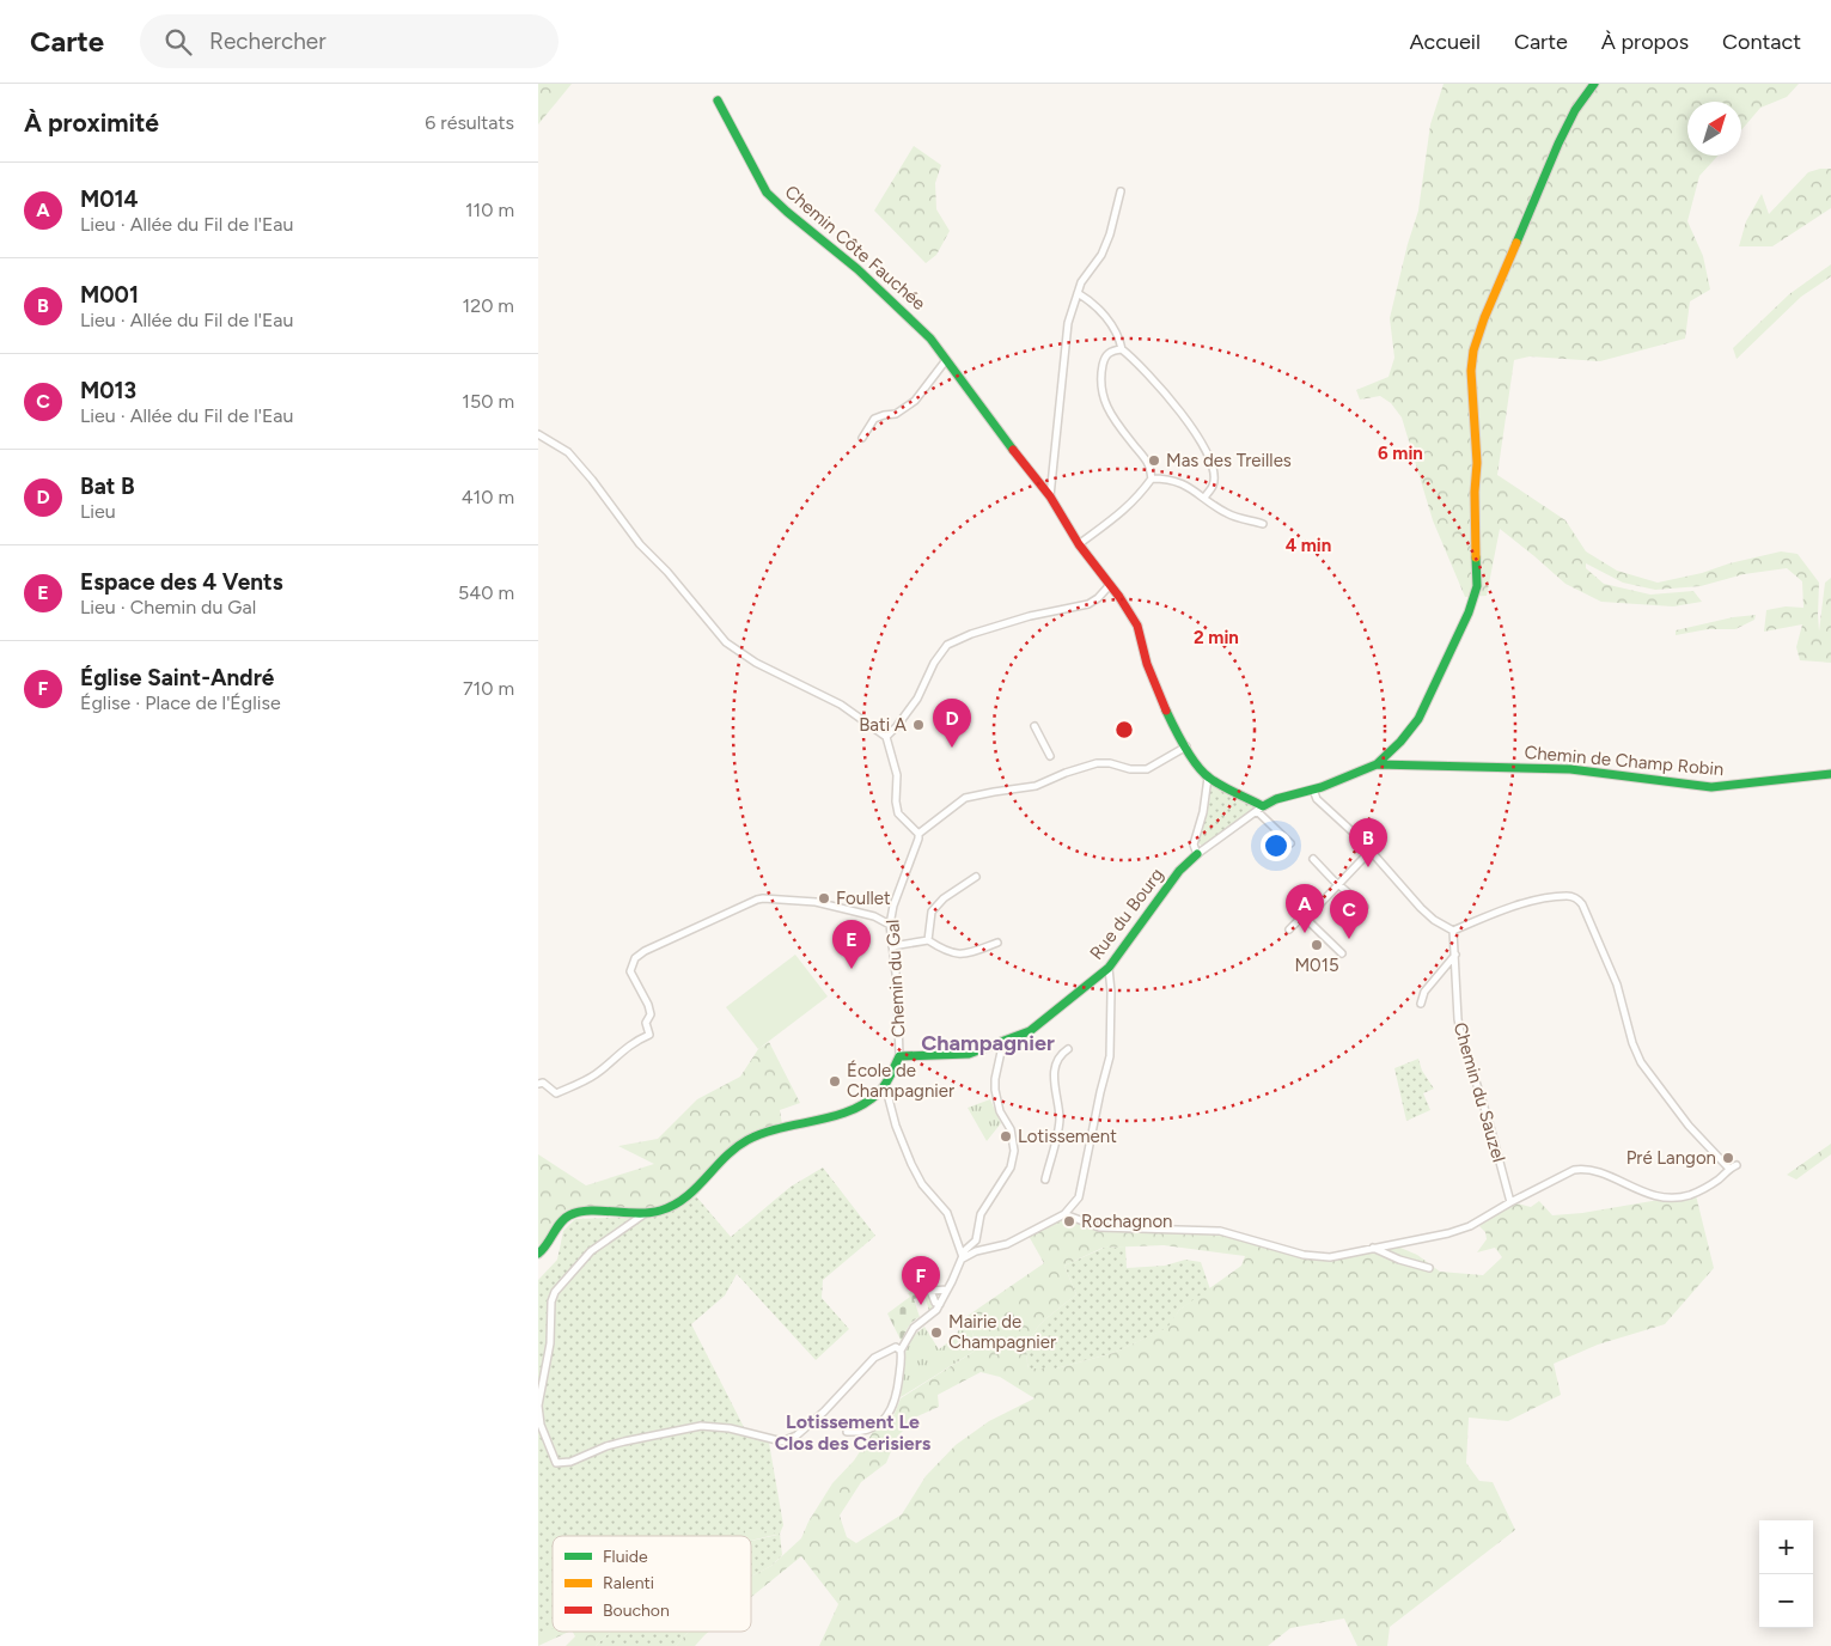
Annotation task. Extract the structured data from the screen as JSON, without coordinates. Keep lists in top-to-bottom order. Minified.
{"streets":{"street":["Chemin Côte Fauchée","Chemin de Champ Robin","Rue du Bourg","Chemin du Gal","Chemin du Sauzel"]},"crossings":[["Rue du Bourg","Chemin du Gal"]],"districts":["Champagnier","Lotissement Le Clos des Cerisiers"],"places":["Mas des Treilles","Bati A","Foullet","M015","École de Champagnier","Lotissement","Pré Langon","Rochagnon","Mairie de Champagnier"],"legend":["Fluide","Ralenti","Bouchon"],"north":"top right","page":{"header":"Carte","search":"Rechercher","nav":["Accueil","Carte","À propos","Contact"],"heading":["À proximité","6 résultats"],"list":[{"mark":"A","name":"M014","note":"Lieu · Allée du Fil de l'Eau","value":"110 m"},{"mark":"B","name":"M001","note":"Lieu · Allée du Fil de l'Eau","value":"120 m"},{"mark":"C","name":"M013","note":"Lieu · Allée du Fil de l'Eau","value":"150 m"},{"mark":"D","name":"Bat B","note":"Lieu","value":"410 m"},{"mark":"E","name":"Espace des 4 Vents","note":"Lieu · Chemin du Gal","value":"540 m"},{"mark":"F","name":"Église Saint-André","note":"Église · Place de l'Église","value":"710 m"}],"pins":["D","B","A","C","E","F"],"map_buttons":["+","−"]},"rings":["6 min","4 min","2 min"]}
